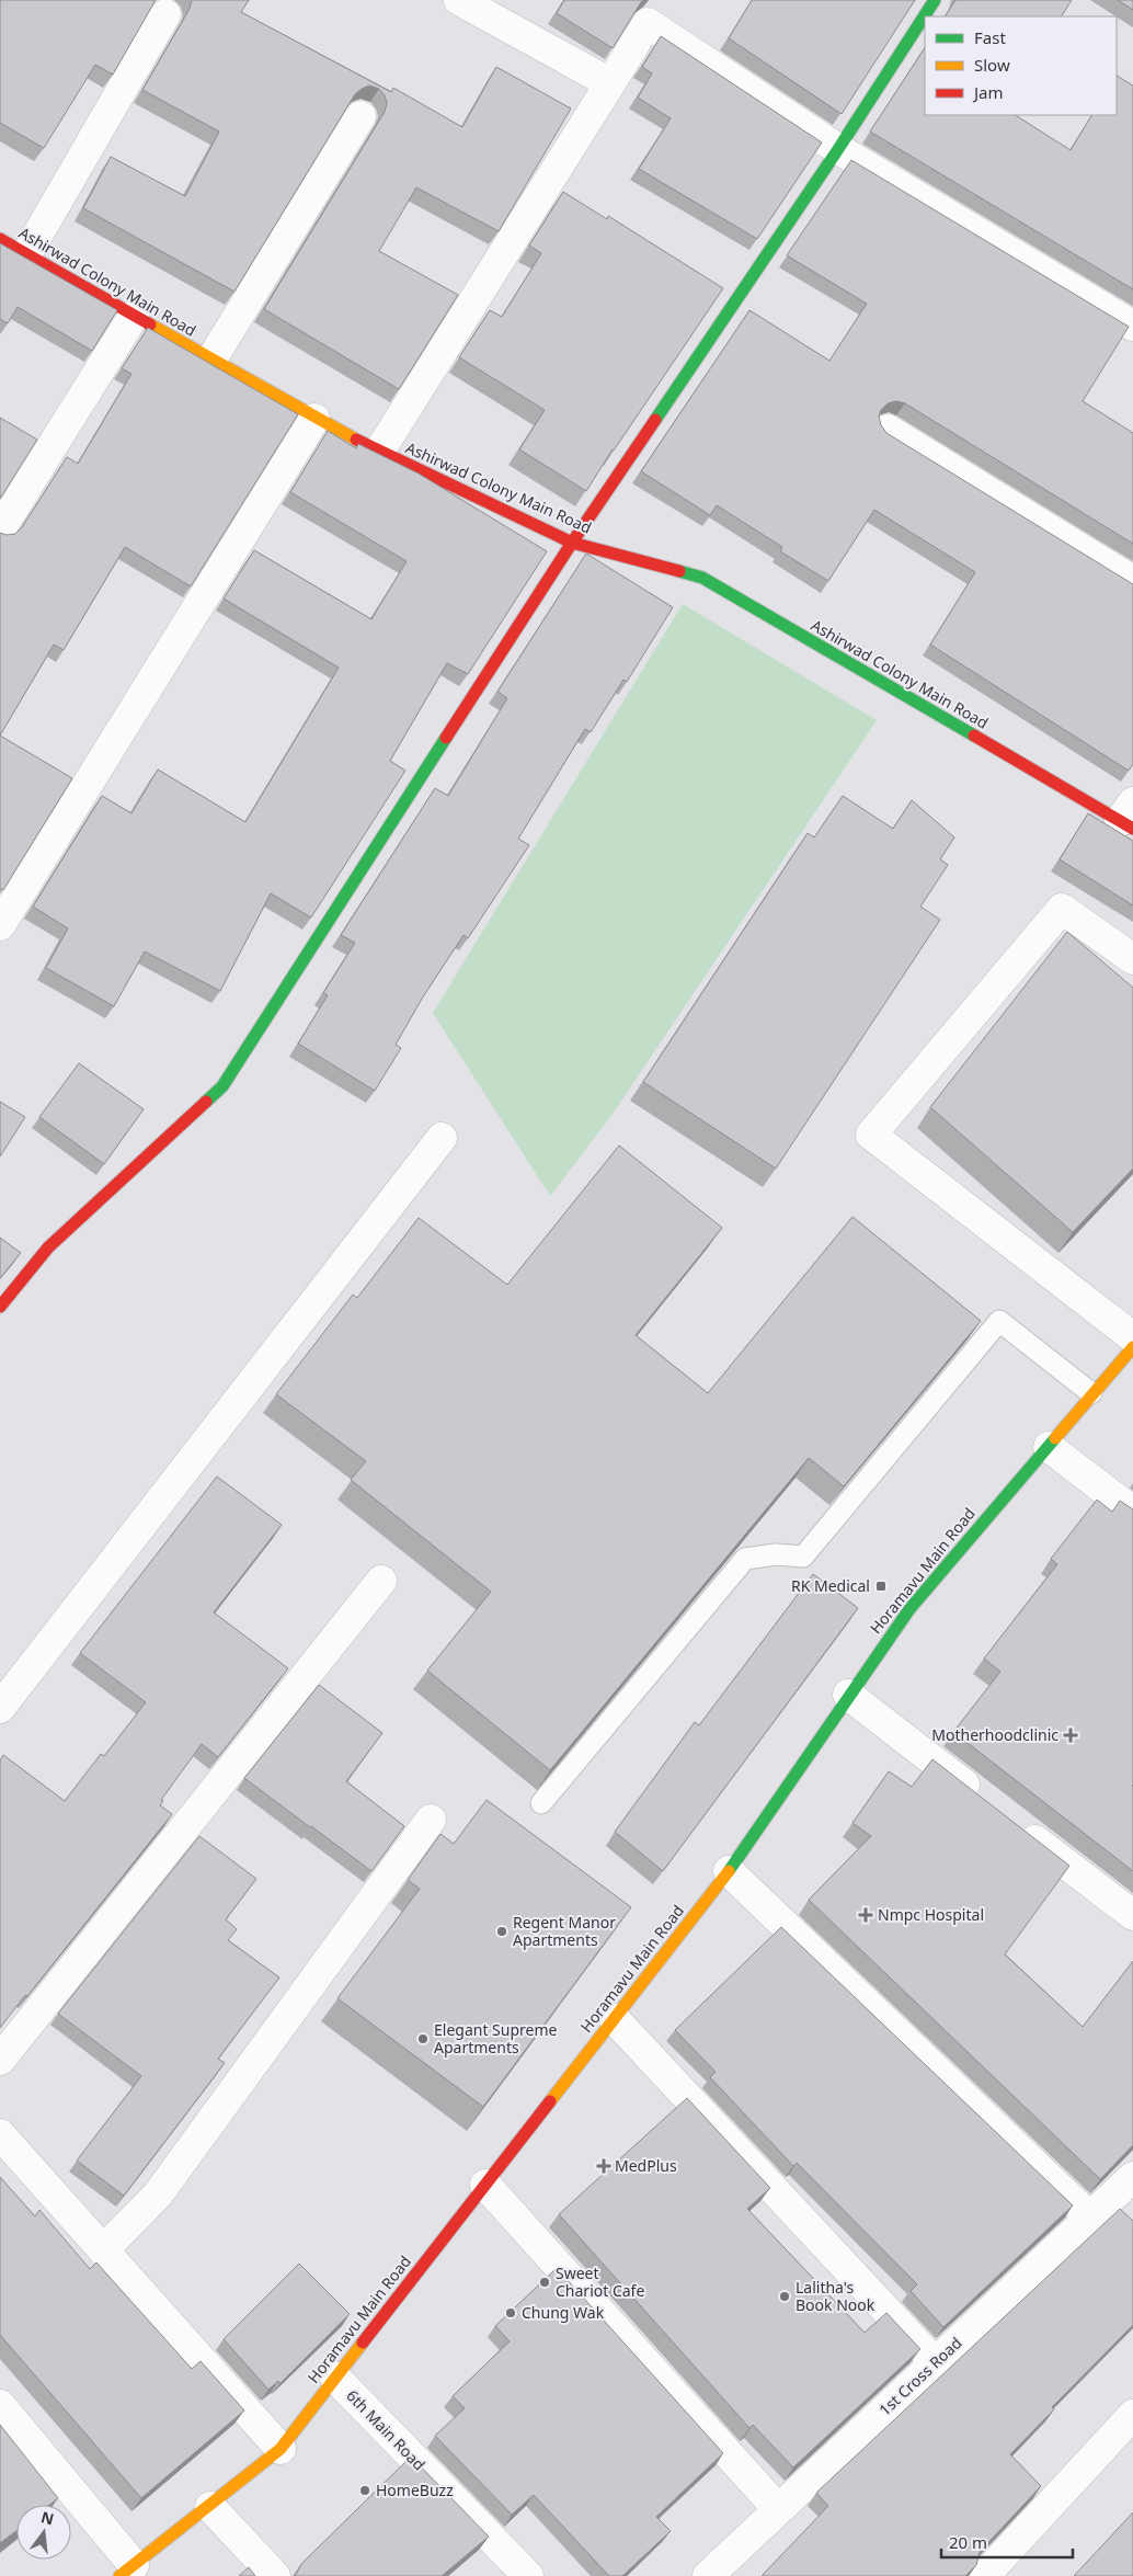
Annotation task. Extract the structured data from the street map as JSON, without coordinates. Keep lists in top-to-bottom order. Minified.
{"streets":{"street":["Ashirwad Colony Main Road","Horamavu Main Road","1st Cross Road","6th Main Road"]},"crossings":[["Horamavu Main Road","6th Main Road"]],"places":{"transit":["RK Medical"],"health":["Motherhoodclinic","Nmpc Hospital","MedPlus"],"other":["Regent Manor Apartments","Elegant Supreme Apartments","Sweet Chariot Cafe","Lalitha's Book Nook","Chung Wak","HomeBuzz"]},"legend":["Fast","Slow","Jam"],"scale_bar":"20 m","north":"top"}
